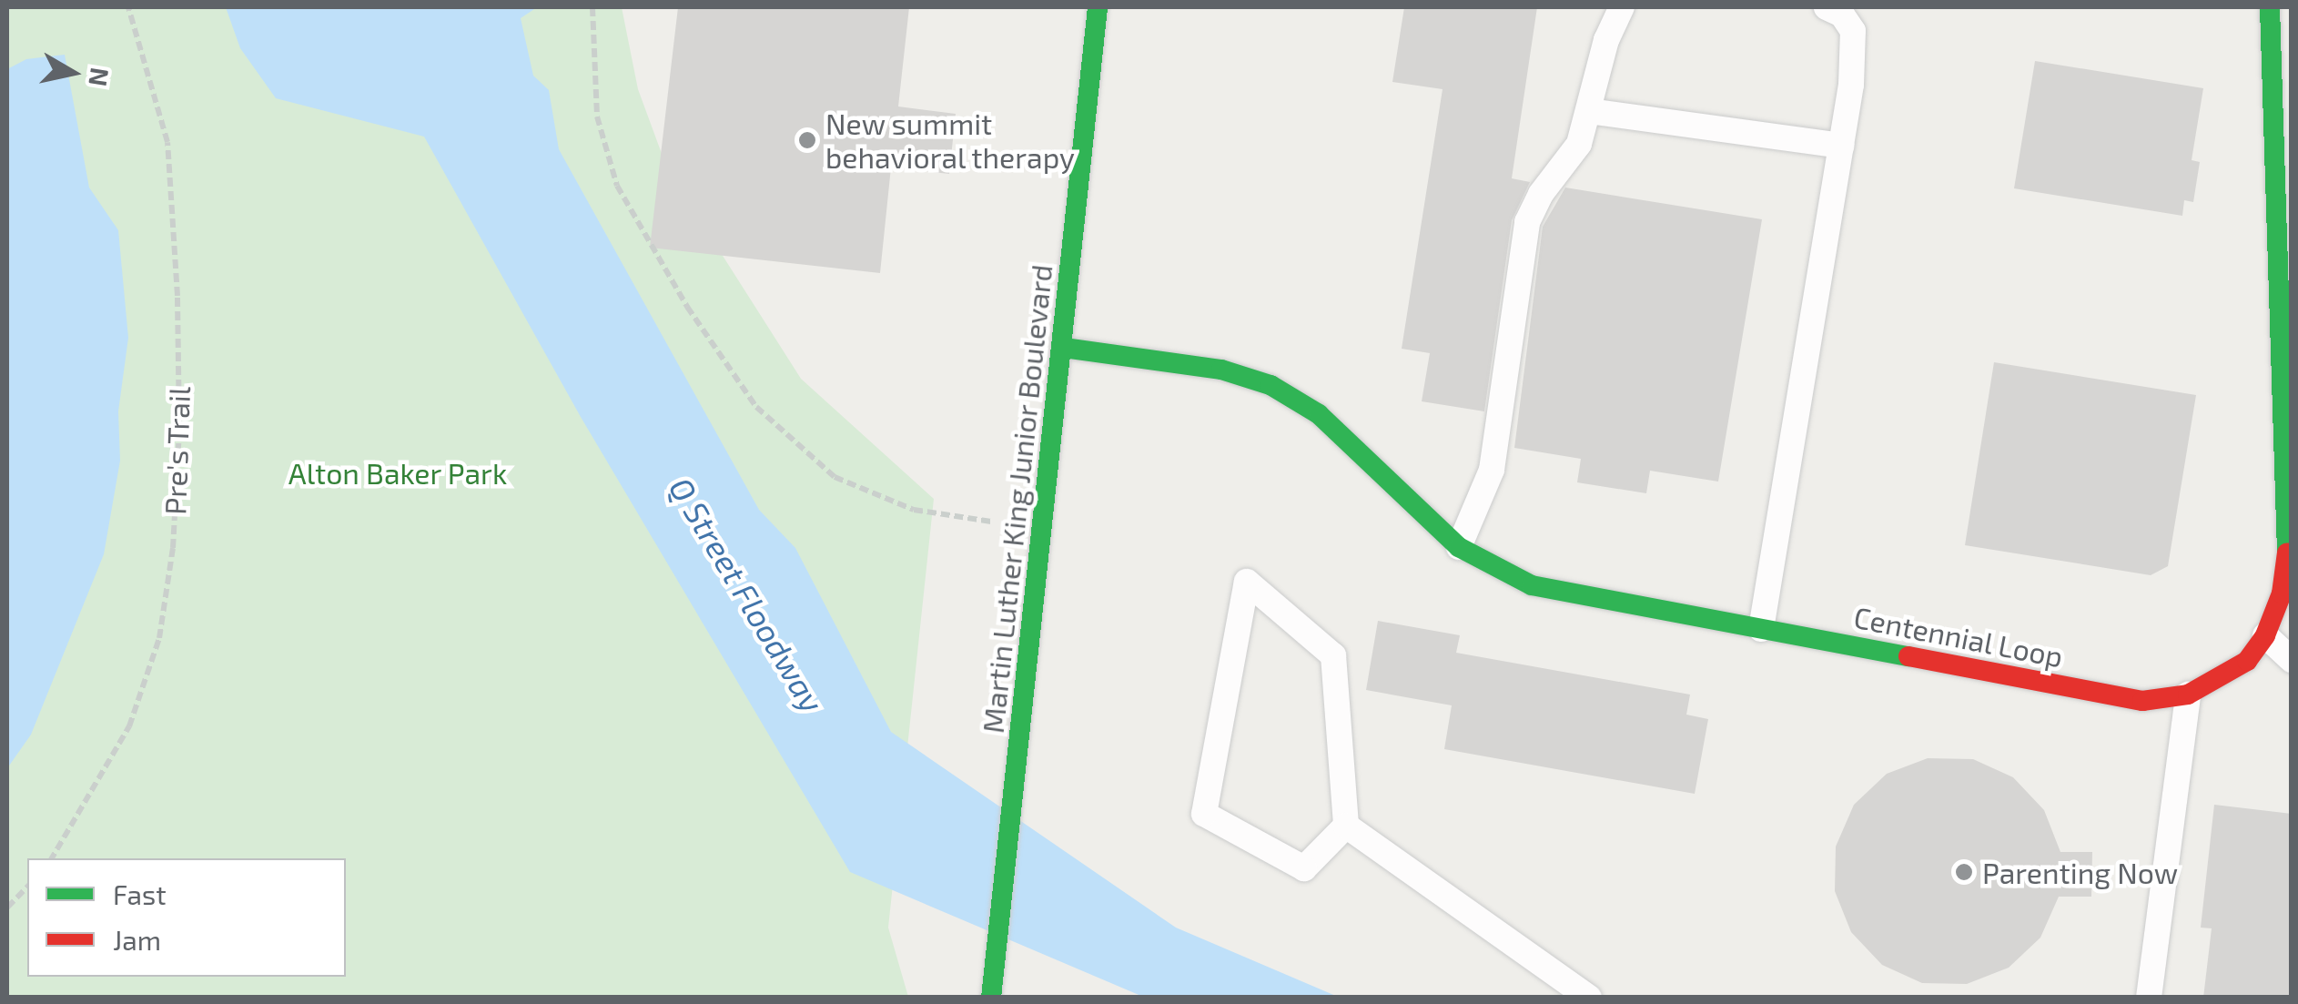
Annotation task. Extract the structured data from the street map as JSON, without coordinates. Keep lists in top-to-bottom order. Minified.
{"streets":{"street":["Martin Luther King Junior Boulevard","Centennial Loop"],"path":["Pre's Trail"]},"crossings":[["Martin Luther King Junior Boulevard","Centennial Loop"]],"water":["Q Street Floodway"],"parks":["Alton Baker Park"],"places":["New summit behavioral therapy","Parenting Now"],"legend":["Fast","Jam"],"north":"right"}
